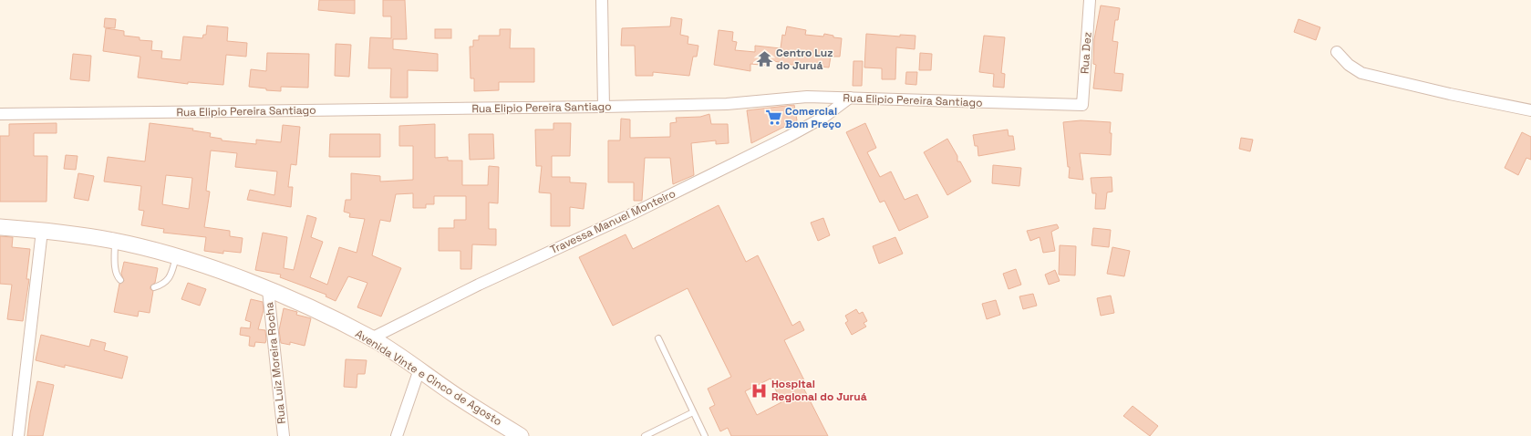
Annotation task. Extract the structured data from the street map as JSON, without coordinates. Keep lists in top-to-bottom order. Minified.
{"streets":{"main road":["Avenida Vinte e Cinco de Agosto"],"street":["Rua Dez","Rua Elipio Pereira Santiago","Travessa Manuel Monteiro","Rua Luiz Moreira Rocha"]},"crossings":[["Rua Dez","Rua Elipio Pereira Santiago"],["Rua Elipio Pereira Santiago","Travessa Manuel Monteiro"],["Travessa Manuel Monteiro","Avenida Vinte e Cinco de Agosto"],["Rua Luiz Moreira Rocha","Avenida Vinte e Cinco de Agosto"]],"places":{"temple":["Centro Luz do Juruá"],"supermarket":["Comercial Bom Preço"],"hospital":["Hospital Regional do Juruá"]}}
